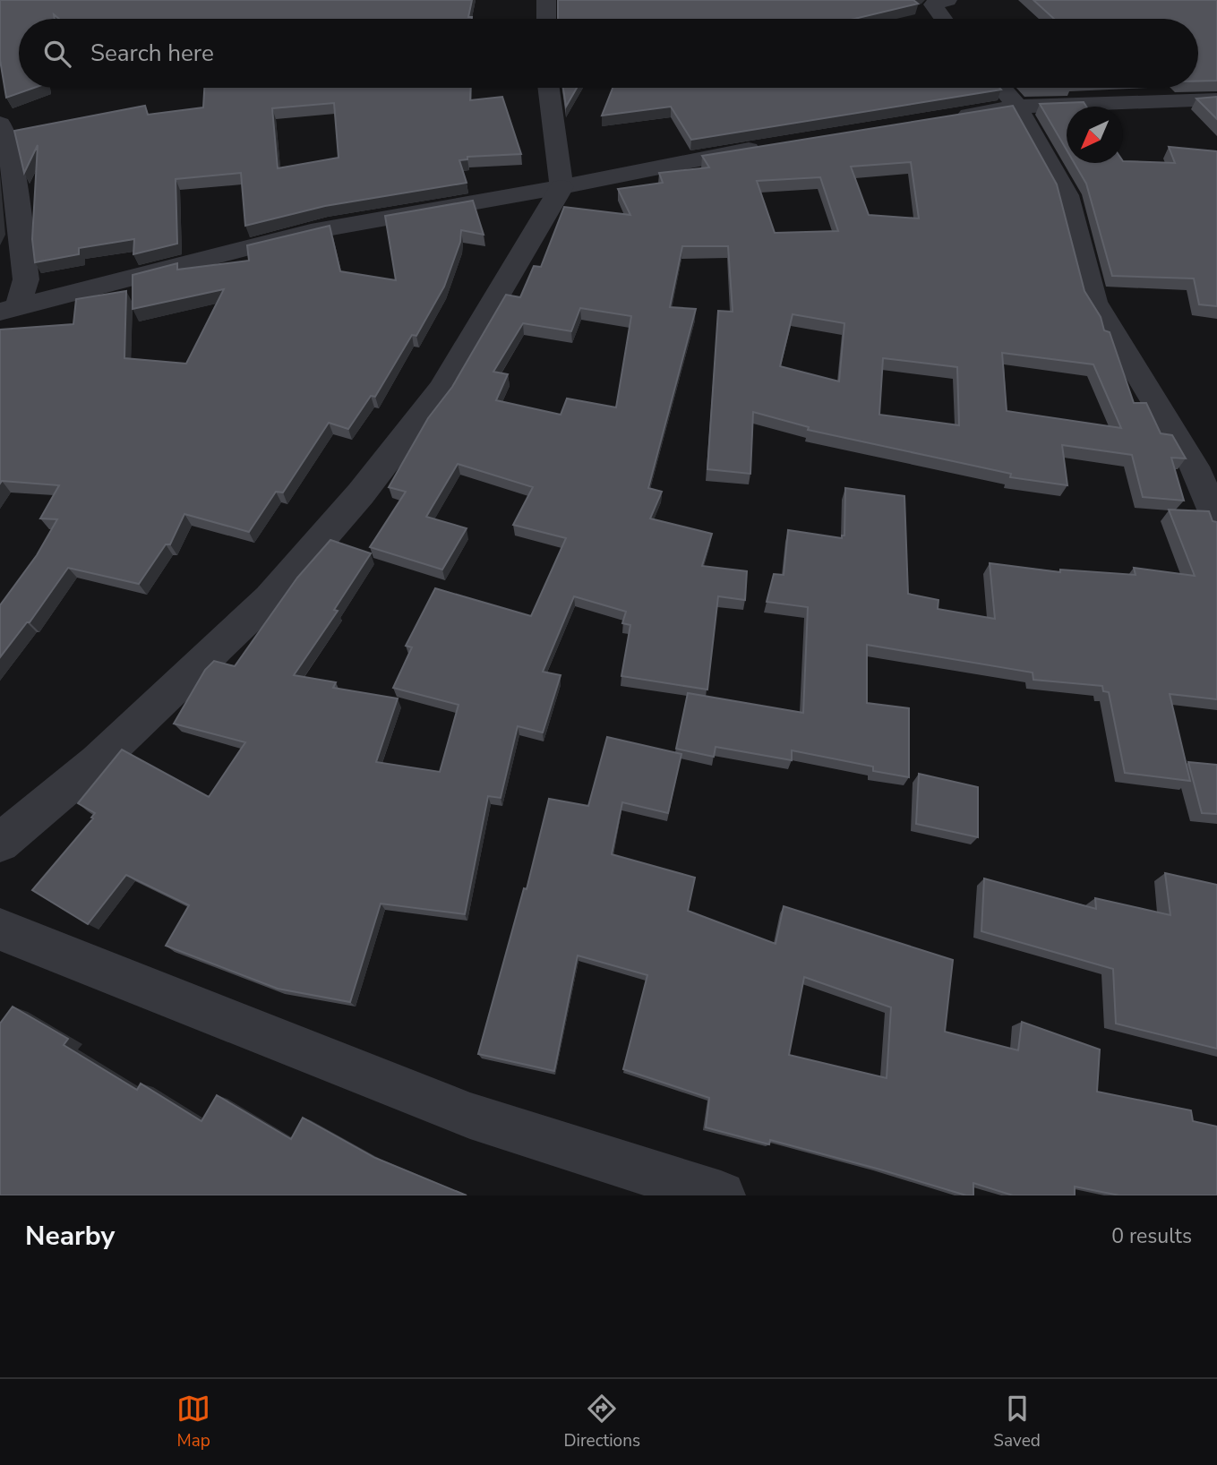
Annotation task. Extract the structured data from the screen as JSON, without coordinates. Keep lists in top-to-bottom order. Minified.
{"north":"bottom left","page":{"search":"Search here","heading":["Nearby","0 results"],"nav":["Map","Directions","Saved"]}}
